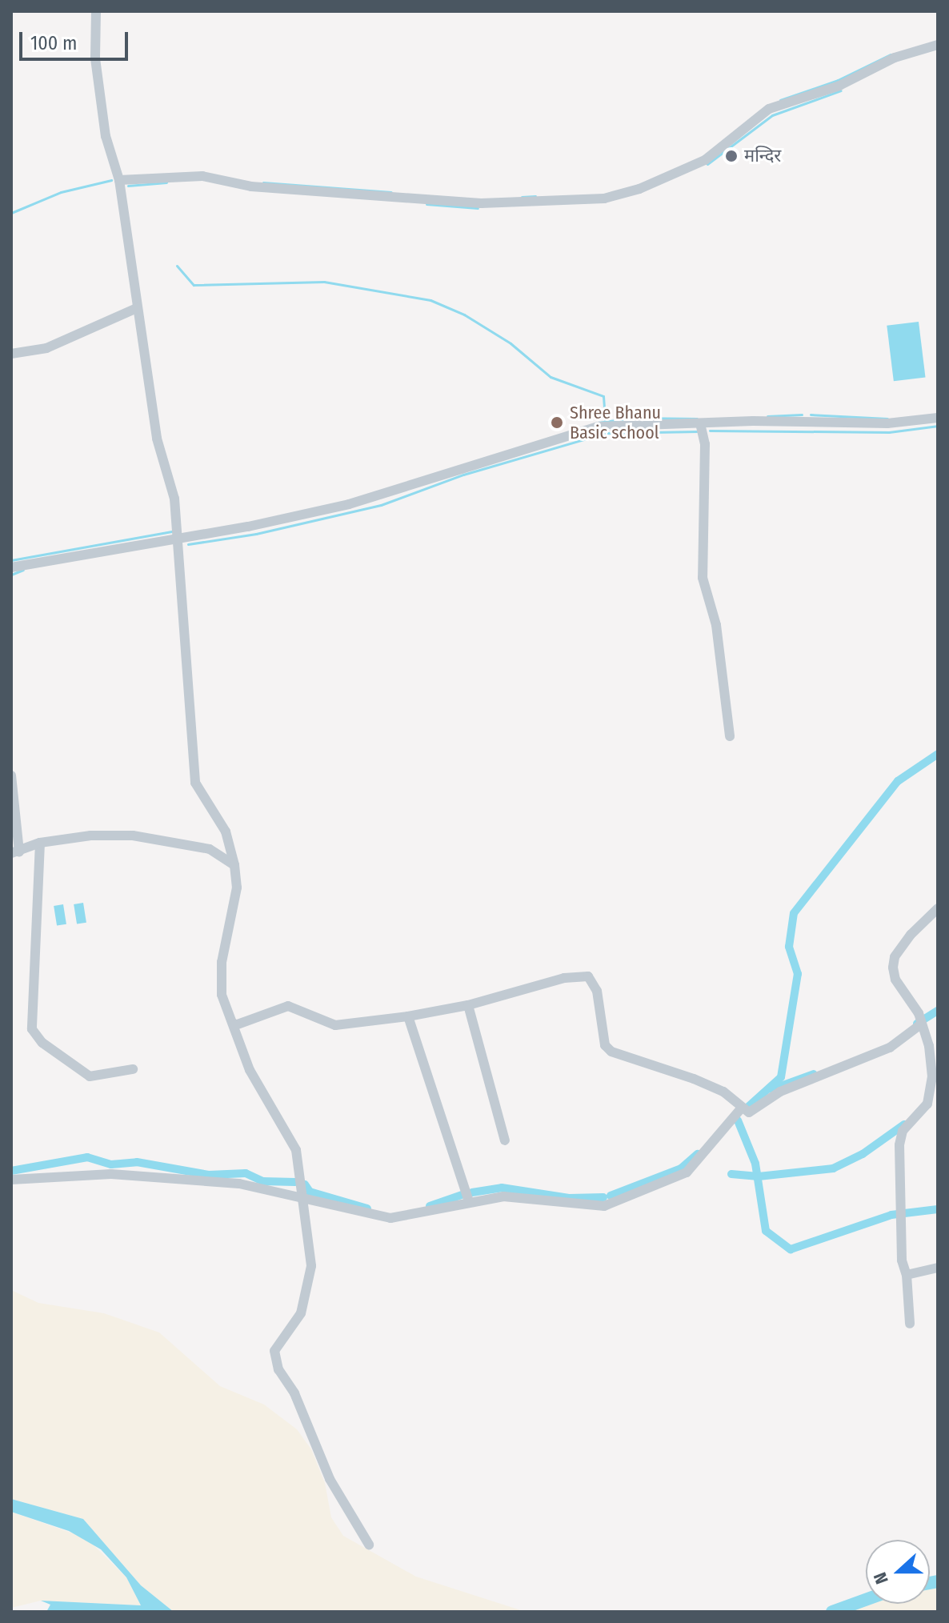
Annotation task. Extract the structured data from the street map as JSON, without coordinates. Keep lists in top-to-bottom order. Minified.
{"places":["मन्दिर","Shree Bhanu Basic school"],"scale_bar":"100 m","north":"left"}
